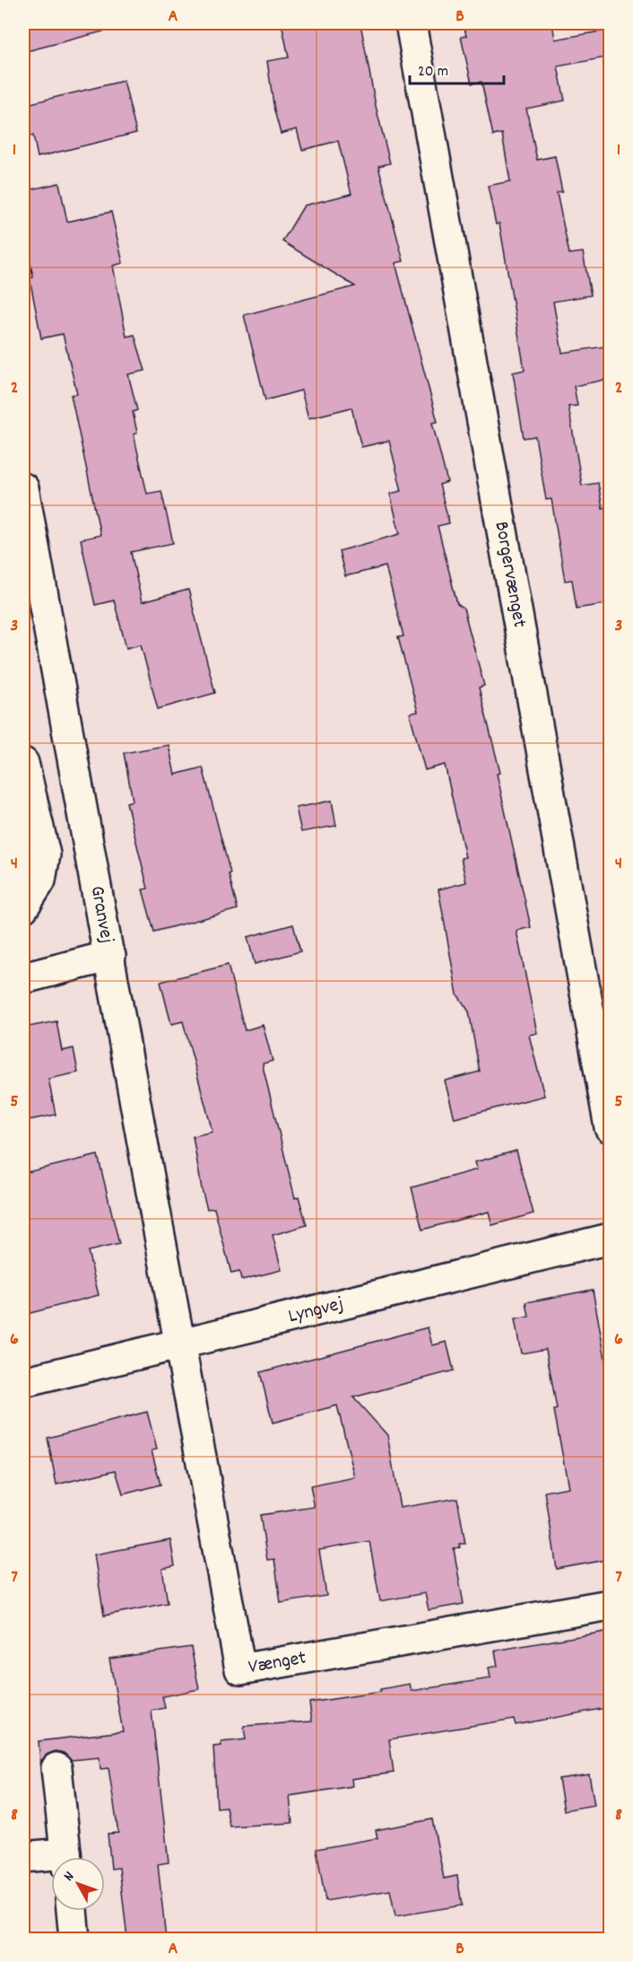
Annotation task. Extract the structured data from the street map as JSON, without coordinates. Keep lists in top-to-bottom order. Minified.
{"streets":{"street":["Borgervænget","Granvej","Lyngvej","Vænget"]},"crossings":[["Granvej","Lyngvej"],["Granvej","Vænget"],["Lyngvej","Vænget"]],"scale_bar":"20 m","north":"top left","grid":{"columns":["A","B"],"rows":["1","2","3","4","5","6","7","8"]}}
